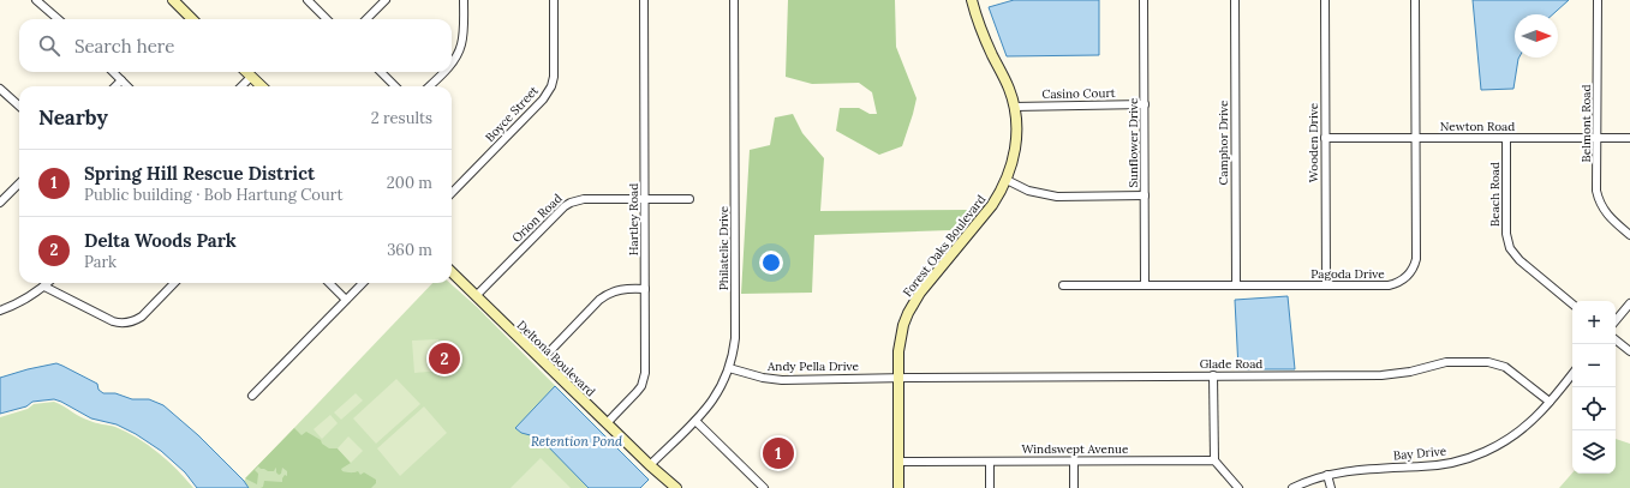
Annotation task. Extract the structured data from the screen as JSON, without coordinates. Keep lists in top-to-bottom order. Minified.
{"streets":{"main road":["Forest Oaks Boulevard","Deltona Boulevard"],"street":["Casino Court","Boyce Street","Belmont Road","Newton Road","Sunflower Drive","Camphor Drive","Wooden Drive","Beach Road","Orion Road","Hartley Road","Philatelic Drive","Pagoda Drive","Glade Road","Andy Pella Drive","Windswept Avenue","Bay Drive"]},"crossings":[["Casino Court","Sunflower Drive"],["Casino Court","Forest Oaks Boulevard"],["Belmont Road","Newton Road"],["Newton Road","Wooden Drive"],["Newton Road","Beach Road"],["Newton Road","Pagoda Drive"],["Sunflower Drive","Pagoda Drive"],["Camphor Drive","Pagoda Drive"],["Wooden Drive","Pagoda Drive"],["Orion Road","Hartley Road"],["Orion Road","Deltona Boulevard"],["Hartley Road","Deltona Boulevard"],["Forest Oaks Boulevard","Glade Road"],["Forest Oaks Boulevard","Andy Pella Drive"],["Forest Oaks Boulevard","Windswept Avenue"],["Philatelic Drive","Deltona Boulevard"],["Philatelic Drive","Andy Pella Drive"],["Glade Road","Andy Pella Drive"],["Glade Road","Bay Drive"]],"water":["Retention Pond"],"north":"right","page":{"search":"Search here","heading":["Nearby","2 results"],"list":[{"mark":"1","name":"Spring Hill Rescue District","note":"Public building · Bob Hartung Court","value":"200 m"},{"mark":"2","name":"Delta Woods Park","note":"Park","value":"360 m"}],"map_buttons":["+","−"],"pins":["2","1"]}}
